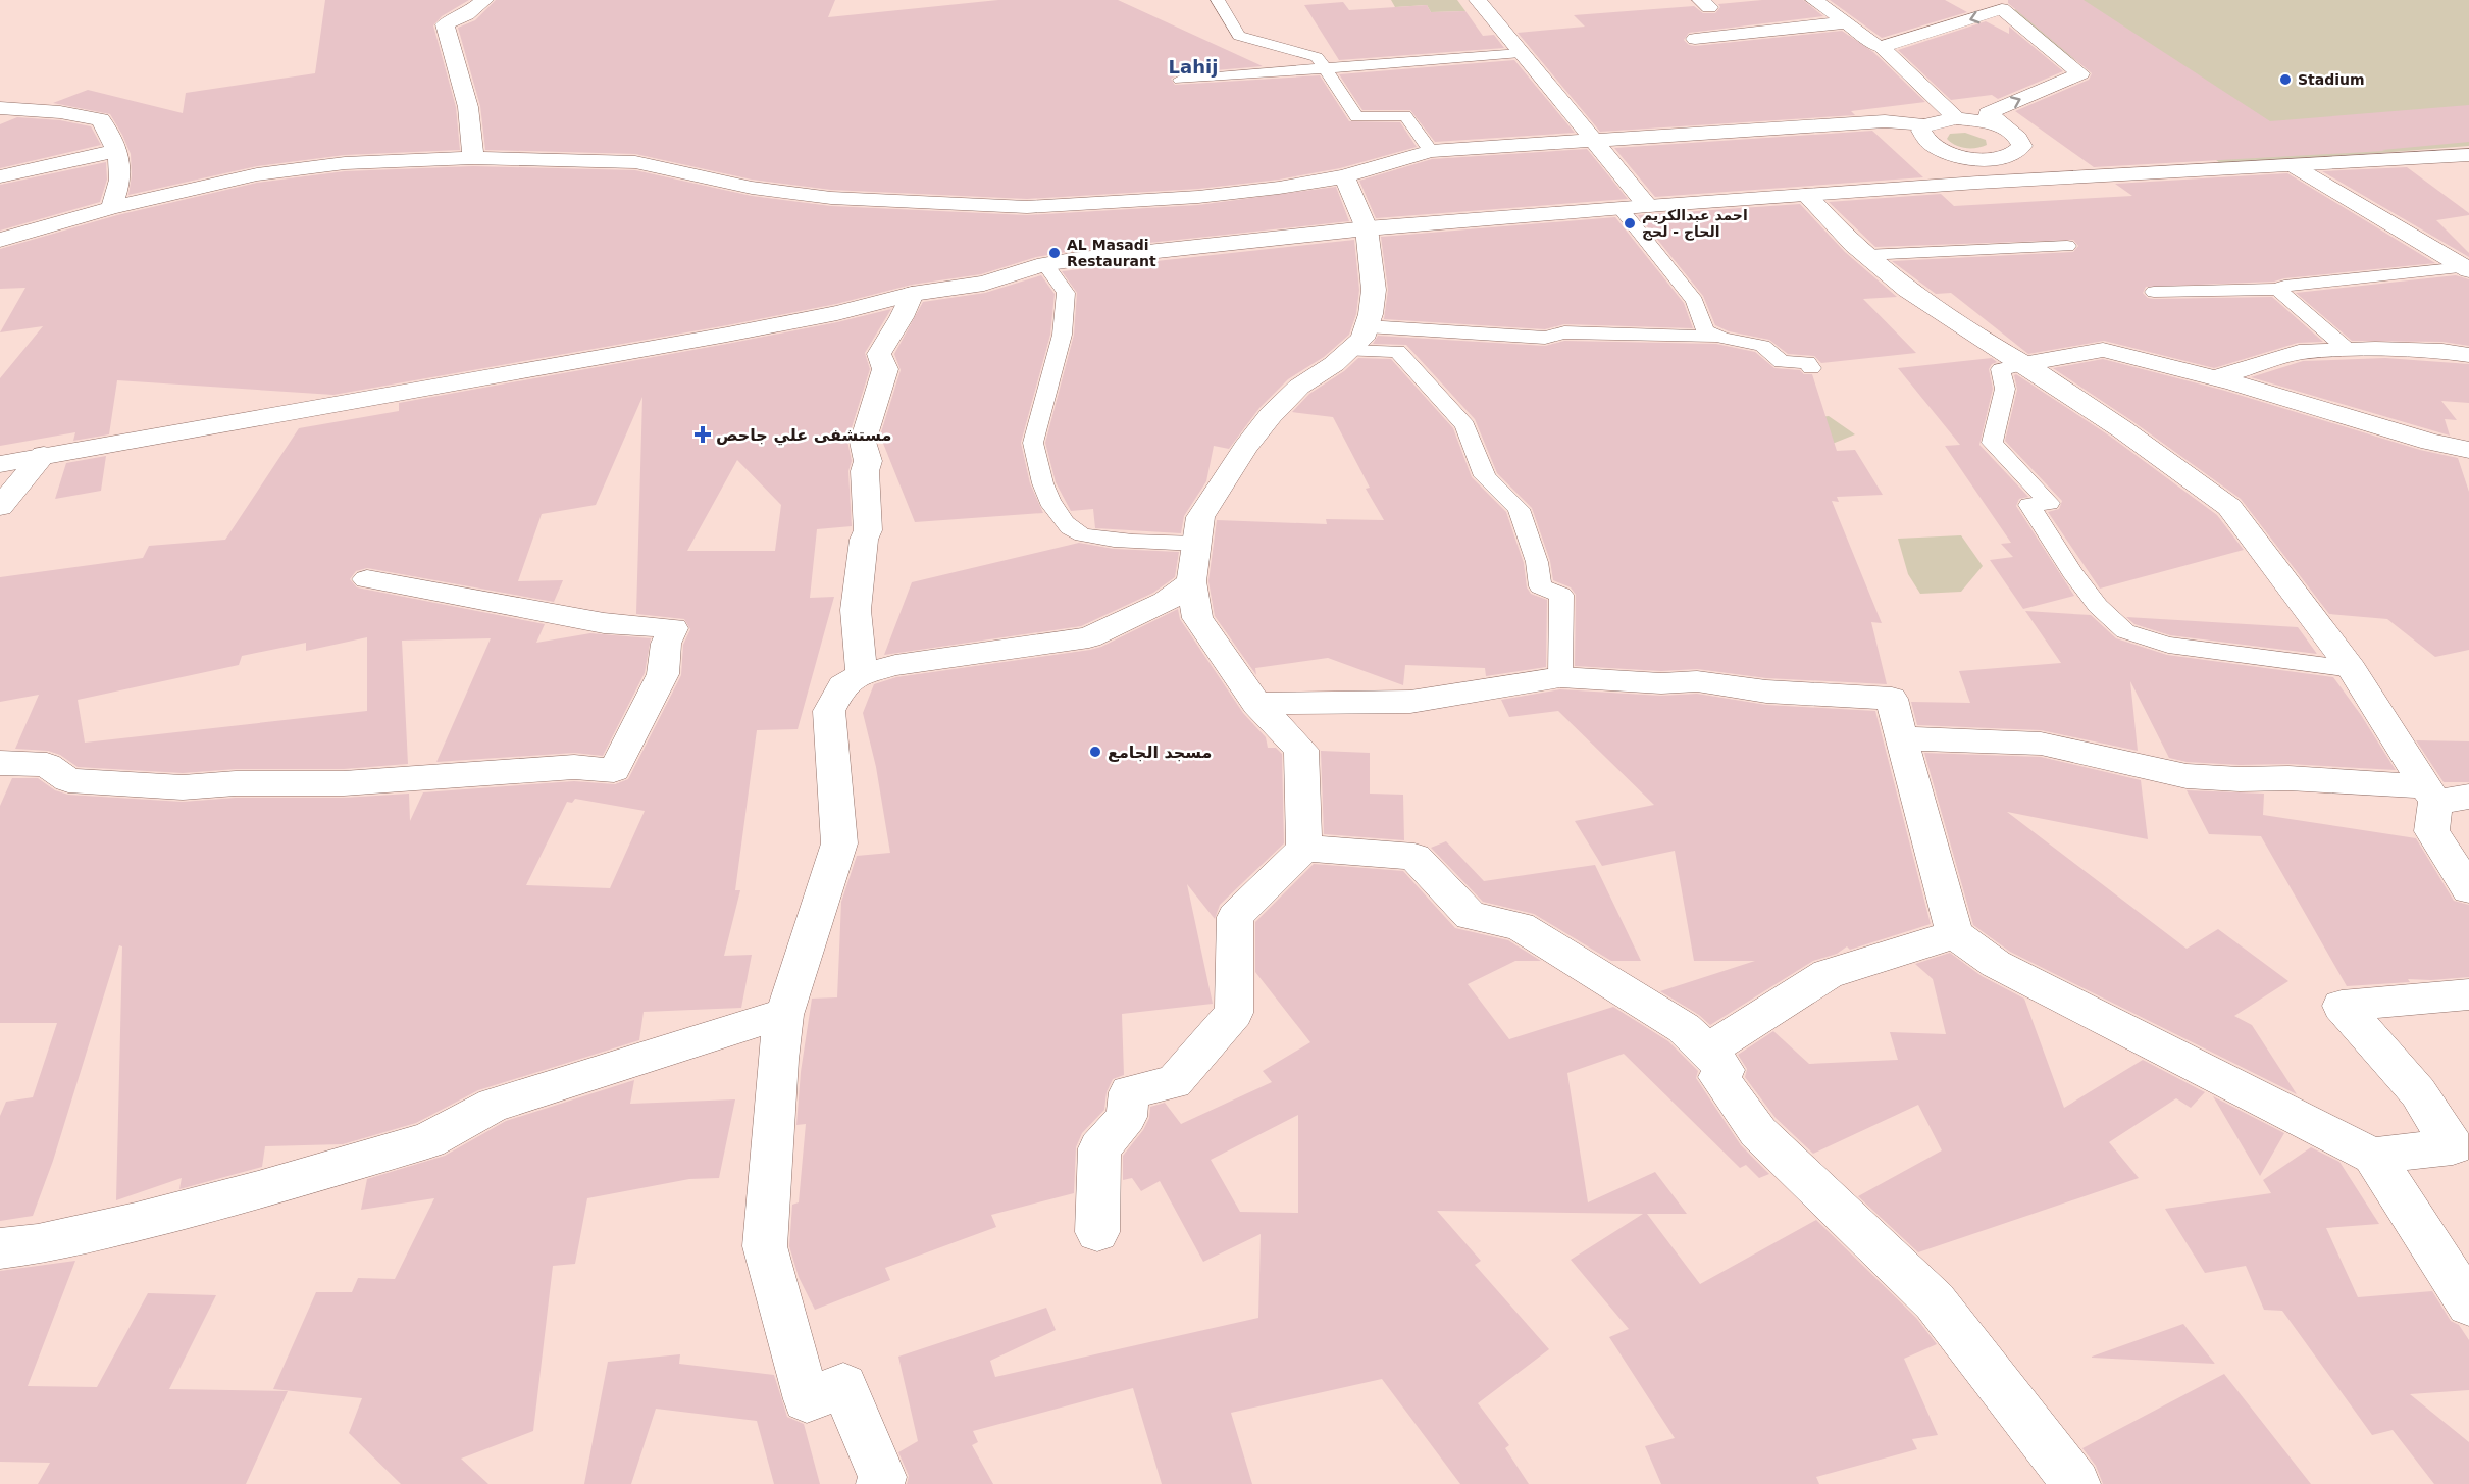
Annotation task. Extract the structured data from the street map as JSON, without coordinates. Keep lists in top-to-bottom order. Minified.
{"districts":["Lahij"],"places":{"other":["Stadium","احمد عبدالكريم الحاج - لحج","AL Masadi Restaurant","مسجد الجامع"],"health":["مستشفى علي جاحص"]}}
